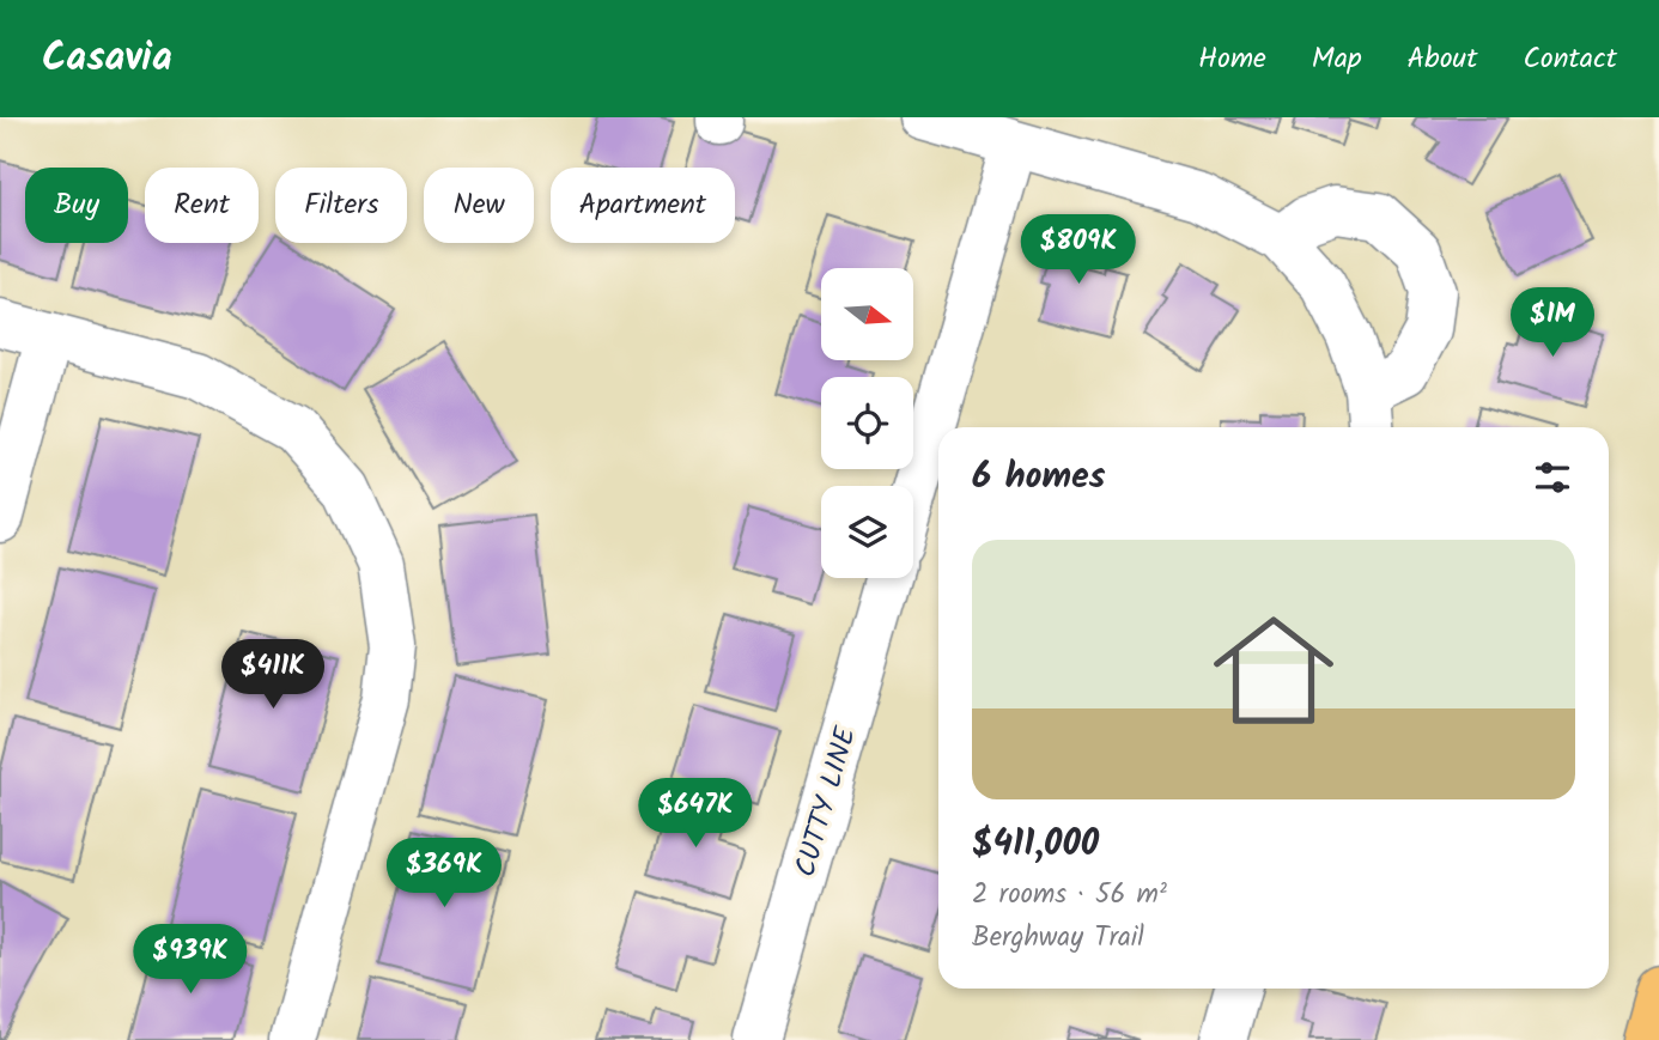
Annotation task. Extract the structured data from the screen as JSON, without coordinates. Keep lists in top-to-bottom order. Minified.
{"streets":{"street":["CUTTY LINE"]},"north":"right","page":{"header":"Casavia","nav":["Home","Map","About","Contact"],"chip":["Buy","Rent","Filters","New","Apartment"],"price":["$809K","$1M","$411K","$647K","$369K","$939K"],"heading":"6 homes","list":[{"name":"$411,000","note":"2 rooms · 56 m² · Berghway Trail"}]}}
